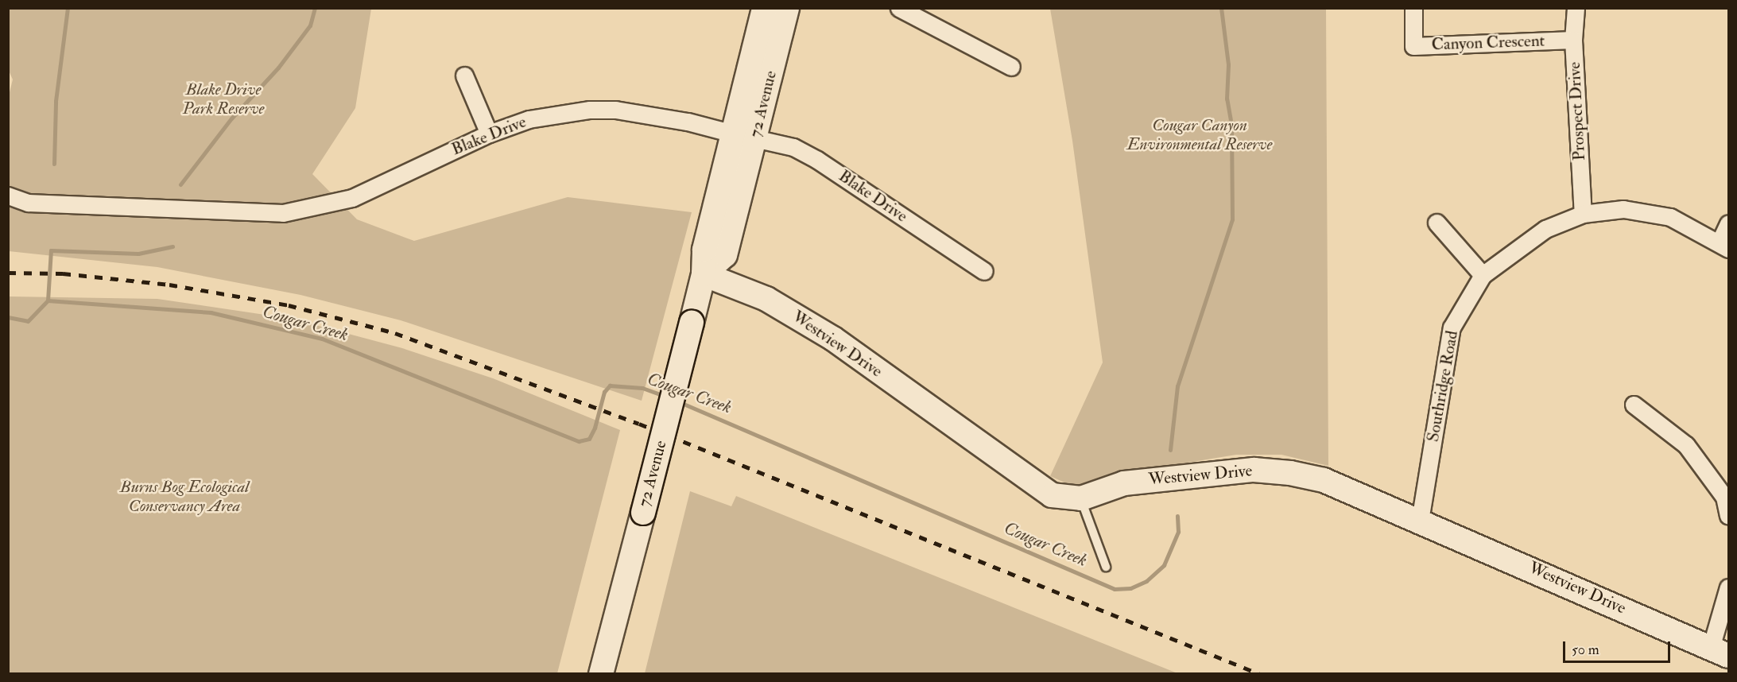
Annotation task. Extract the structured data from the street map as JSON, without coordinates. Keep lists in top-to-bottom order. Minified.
{"streets":{"street":["Canyon Crescent","72 Avenue","Prospect Drive","Blake Drive","Westview Drive","Southridge Road"]},"crossings":[["Canyon Crescent","Prospect Drive"],["72 Avenue","Blake Drive"],["72 Avenue","Westview Drive"],["Prospect Drive","Southridge Road"],["Westview Drive","Southridge Road"]],"water":["Cougar Creek"],"parks":["Blake Drive Park Reserve","Cougar Canyon Environmental Reserve","Burns Bog Ecological Conservancy Area"],"scale_bar":"50 m"}
